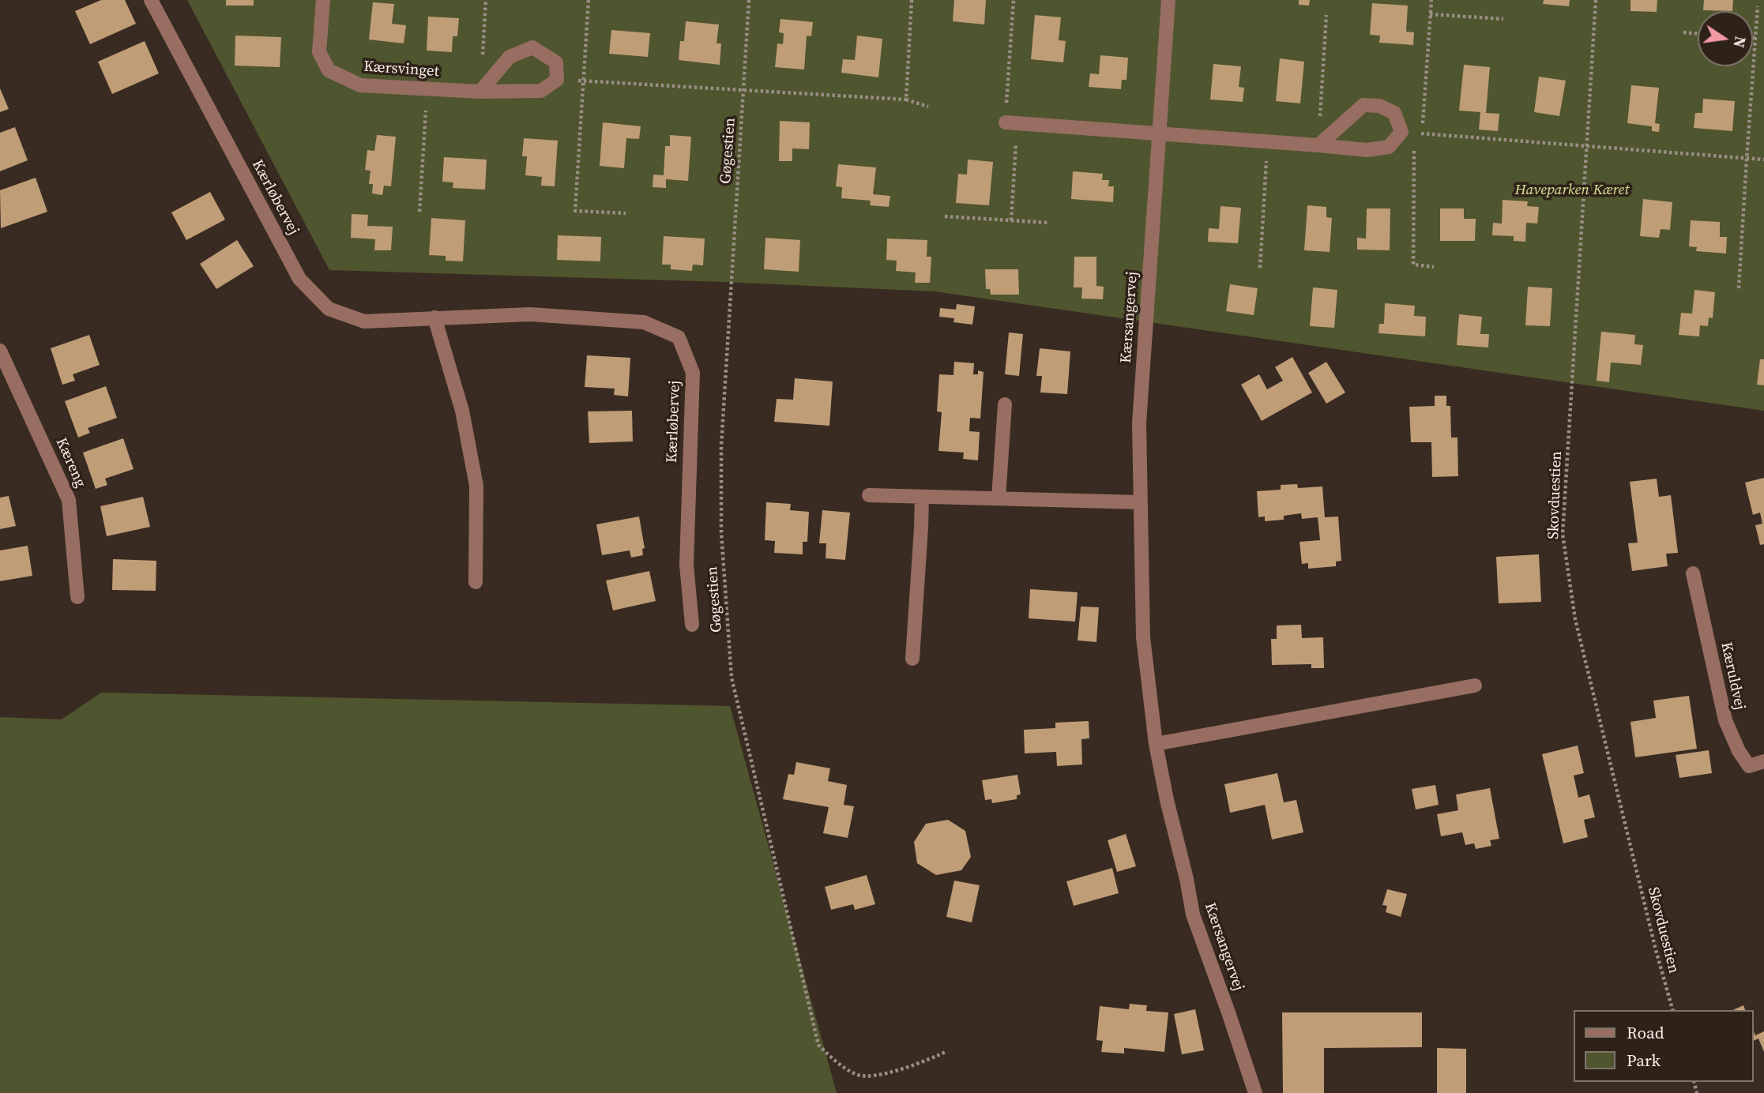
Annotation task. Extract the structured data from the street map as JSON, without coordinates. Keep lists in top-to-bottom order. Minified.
{"streets":{"street":["Kærsvinget","Kærløbervej","Kærsangervej","Kæreng","Kæruldvej"],"path":["Gøgestien","Skovduestien"]},"parks":["Haveparken Kæret"],"legend":["Road","Park"],"north":"right"}
